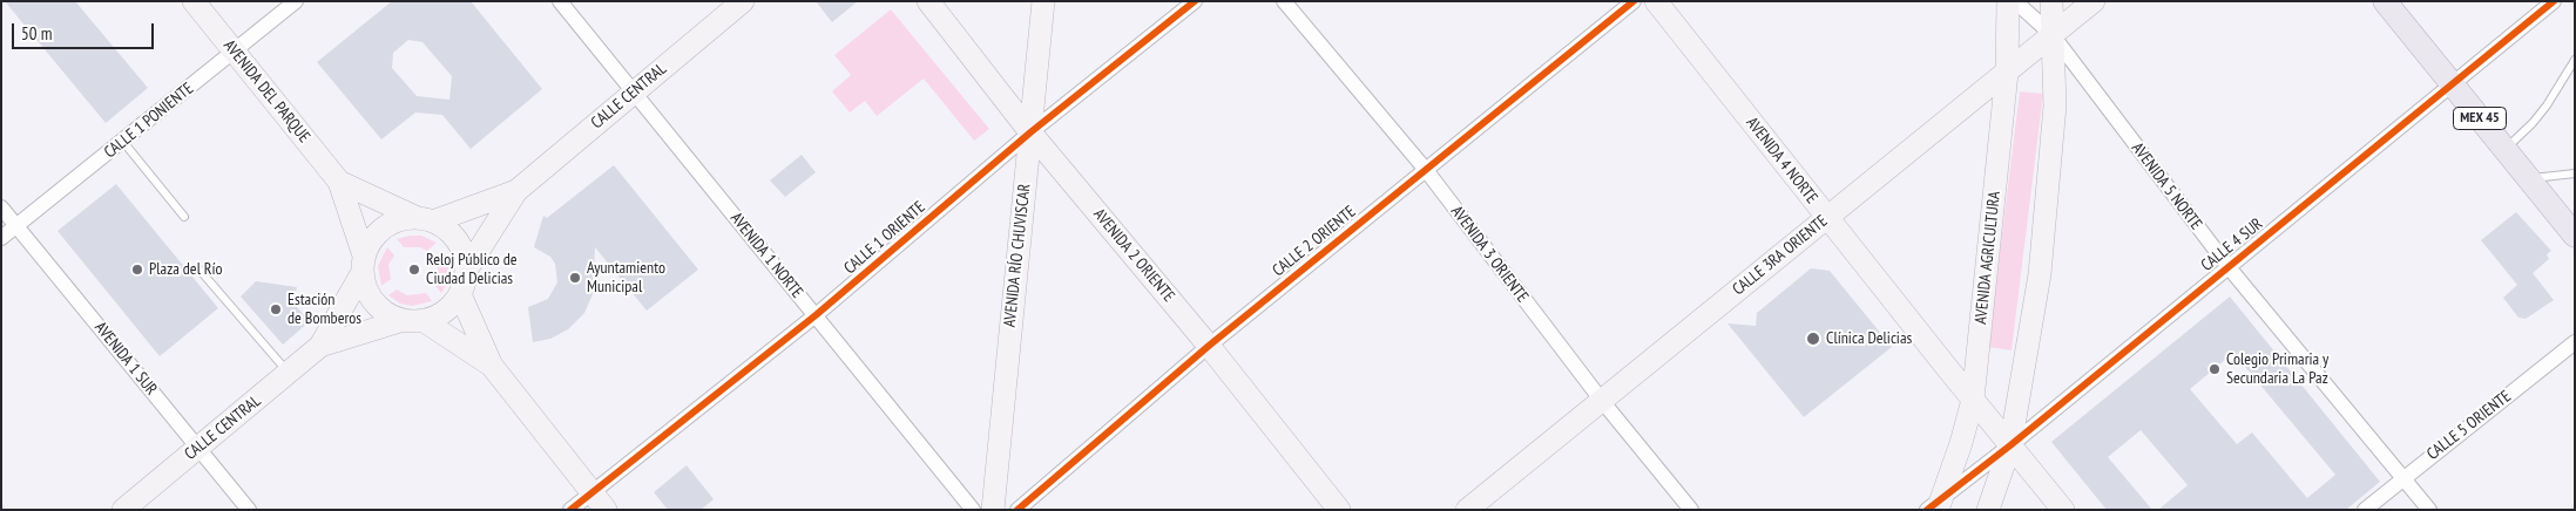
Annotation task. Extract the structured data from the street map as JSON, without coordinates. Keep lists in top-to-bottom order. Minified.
{"streets":{"main road":["AVENIDA DEL PARQUE","CALLE CENTRAL","MEX 45","AVENIDA 4 NORTE","AVENIDA RÍO CHUVISCAR","AVENIDA 2 ORIENTE","CALLE 3RA ORIENTE","AVENIDA AGRICULTURA"],"street":["CALLE 1 PONIENTE","AVENIDA 5 NORTE","CALLE 1 ORIENTE","CALLE 2 ORIENTE","CALLE 4 SUR","AVENIDA 3 ORIENTE","AVENIDA 1 NORTE","AVENIDA 1 SUR","CALLE 5 ORIENTE"]},"crossings":[["AVENIDA DEL PARQUE","CALLE 1 PONIENTE"],["CALLE CENTRAL","AVENIDA 1 NORTE"],["CALLE CENTRAL","AVENIDA 1 SUR"],["MEX 45","CALLE 4 SUR"],["CALLE 1 PONIENTE","AVENIDA 1 SUR"],["AVENIDA 4 NORTE","CALLE 4 SUR"],["AVENIDA 4 NORTE","CALLE 3RA ORIENTE"],["AVENIDA 4 NORTE","AVENIDA AGRICULTURA"],["AVENIDA 5 NORTE","CALLE 4 SUR"],["AVENIDA 5 NORTE","CALLE 3RA ORIENTE"],["AVENIDA 5 NORTE","CALLE 5 ORIENTE"],["CALLE 1 ORIENTE","AVENIDA 1 NORTE"],["CALLE 1 ORIENTE","AVENIDA RÍO CHUVISCAR"],["CALLE 1 ORIENTE","AVENIDA 2 ORIENTE"],["CALLE 2 ORIENTE","AVENIDA 3 ORIENTE"],["CALLE 2 ORIENTE","AVENIDA 2 ORIENTE"],["CALLE 4 SUR","AVENIDA AGRICULTURA"],["AVENIDA 3 ORIENTE","CALLE 3RA ORIENTE"],["AVENIDA RÍO CHUVISCAR","AVENIDA 2 ORIENTE"],["CALLE 3RA ORIENTE","AVENIDA AGRICULTURA"]],"places":["Plaza del Río","Reloj Público de Ciudad Delicias","Ayuntamiento Municipal","Estación de Bomberos","Clínica Delicias","Colegio Primaria y Secundaria La Paz"],"scale_bar":"50 m"}
